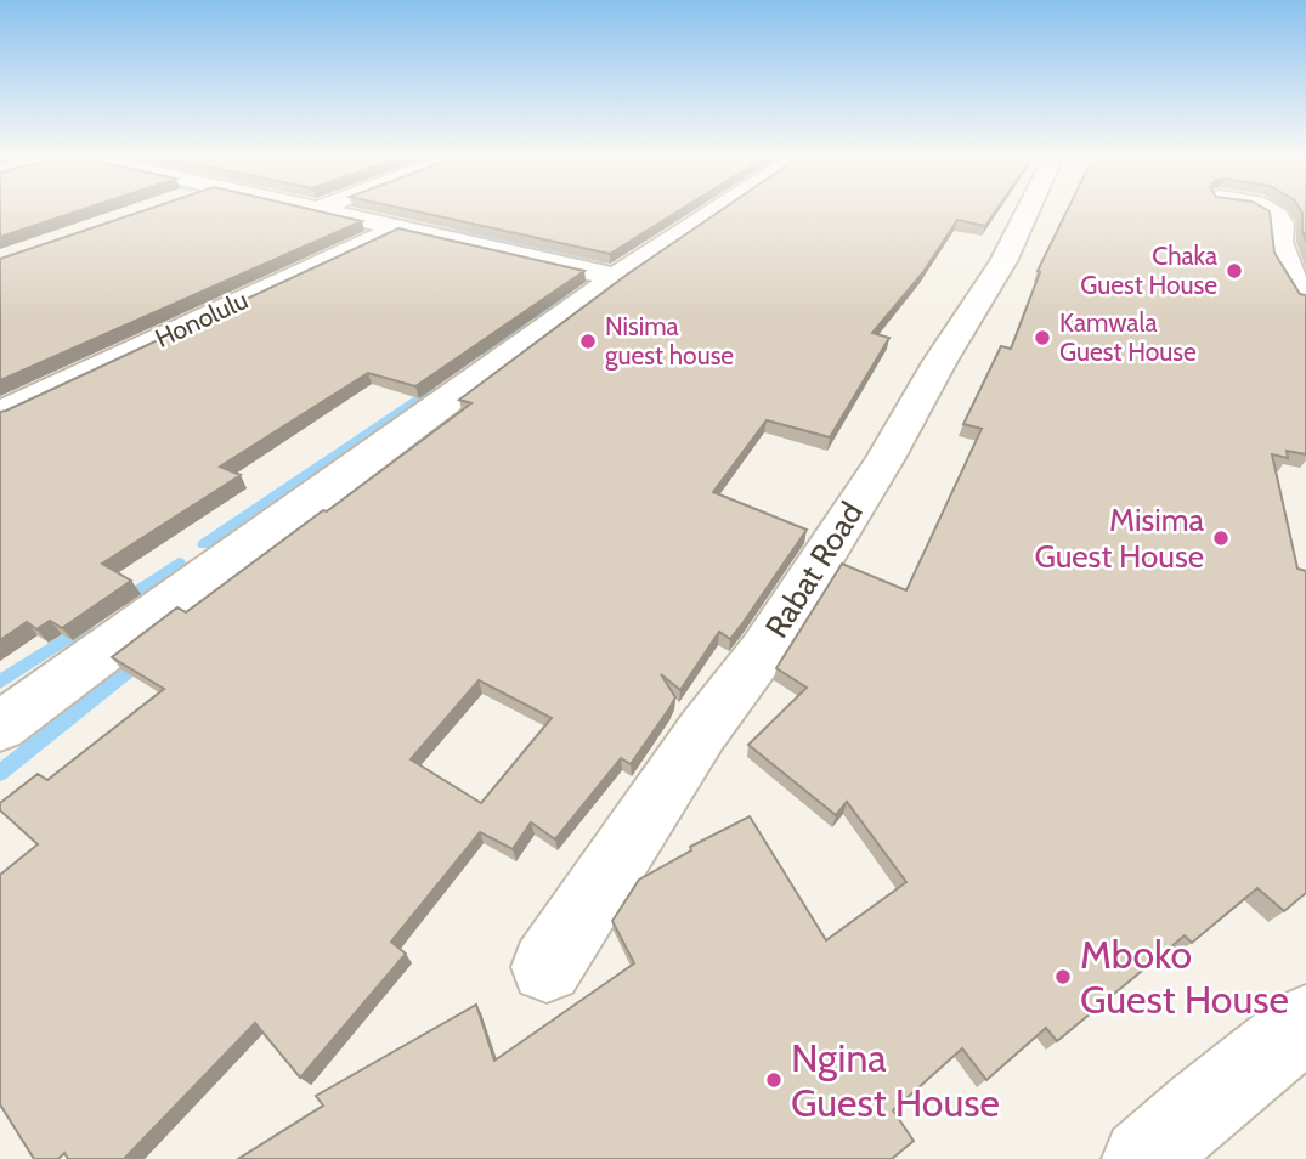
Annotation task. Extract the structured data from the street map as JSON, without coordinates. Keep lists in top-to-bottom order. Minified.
{"streets":{"street":["Honolulu","Rabat Road"]},"places":["Chaka Guest House","Kamwala Guest House","Nisima guest house","Misima Guest House","Mboko Guest House","Ngina Guest House"]}
